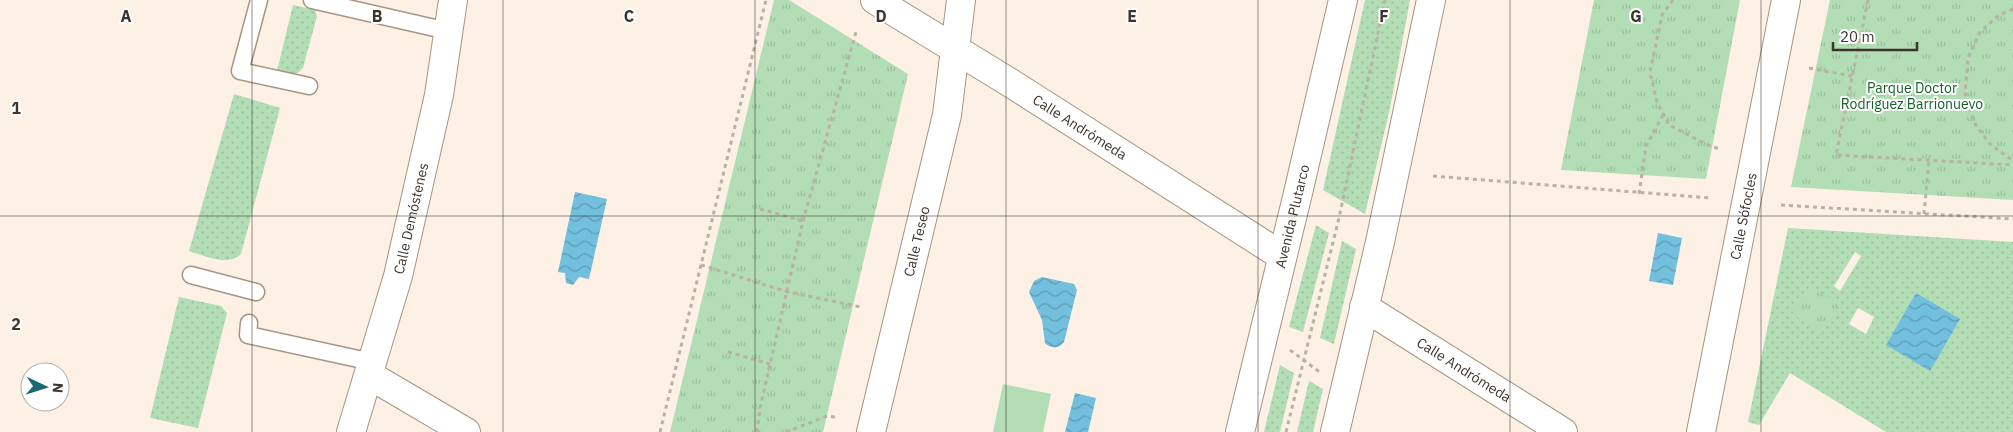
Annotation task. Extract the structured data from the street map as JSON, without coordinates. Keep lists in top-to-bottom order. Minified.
{"streets":{"street":["Calle Andrómeda","Avenida Plutarco","Calle Sófocles","Calle Demóstenes","Calle Teseo"]},"crossings":[["Calle Andrómeda","Avenida Plutarco"],["Calle Andrómeda","Calle Teseo"]],"parks":["Parque Doctor Rodríguez Barrionuevo"],"scale_bar":"20 m","north":"right","grid":{"columns":["A","B","C","D","E","F","G"],"rows":["1","2"]}}
